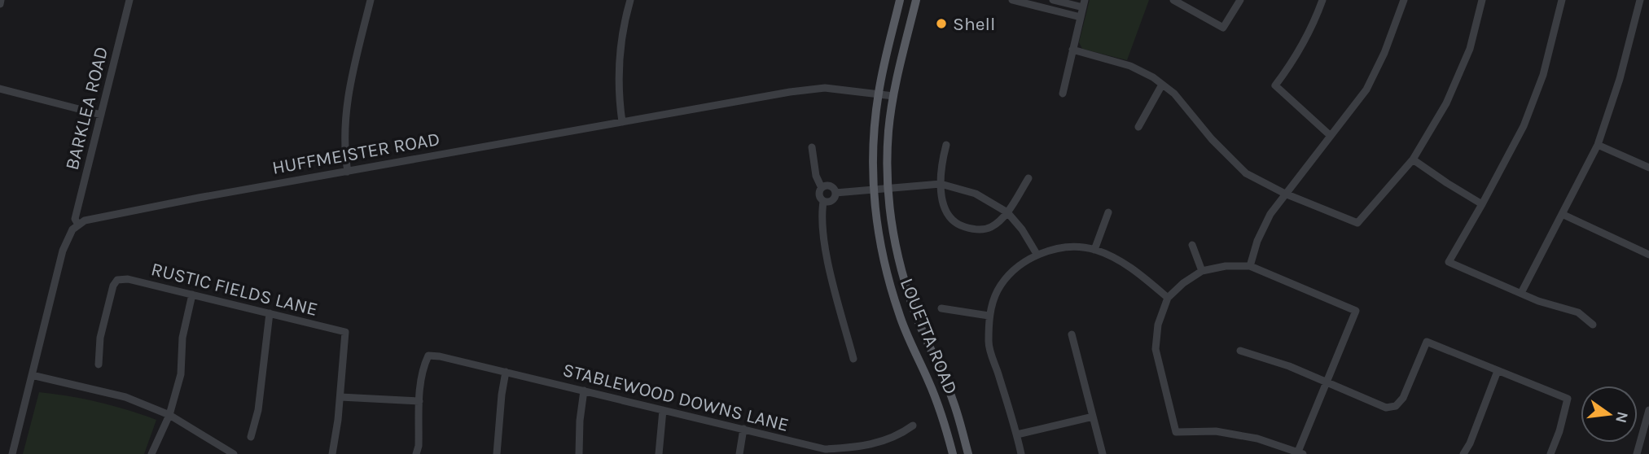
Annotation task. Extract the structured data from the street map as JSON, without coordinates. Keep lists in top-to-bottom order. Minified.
{"streets":{"main road":["LOUETTA ROAD"],"street":["BARKLEA ROAD","HUFFMEISTER ROAD","RUSTIC FIELDS LANE","STABLEWOOD DOWNS LANE"]},"crossings":[["BARKLEA ROAD","HUFFMEISTER ROAD"],["HUFFMEISTER ROAD","LOUETTA ROAD"]],"places":["Shell"],"north":"right"}
